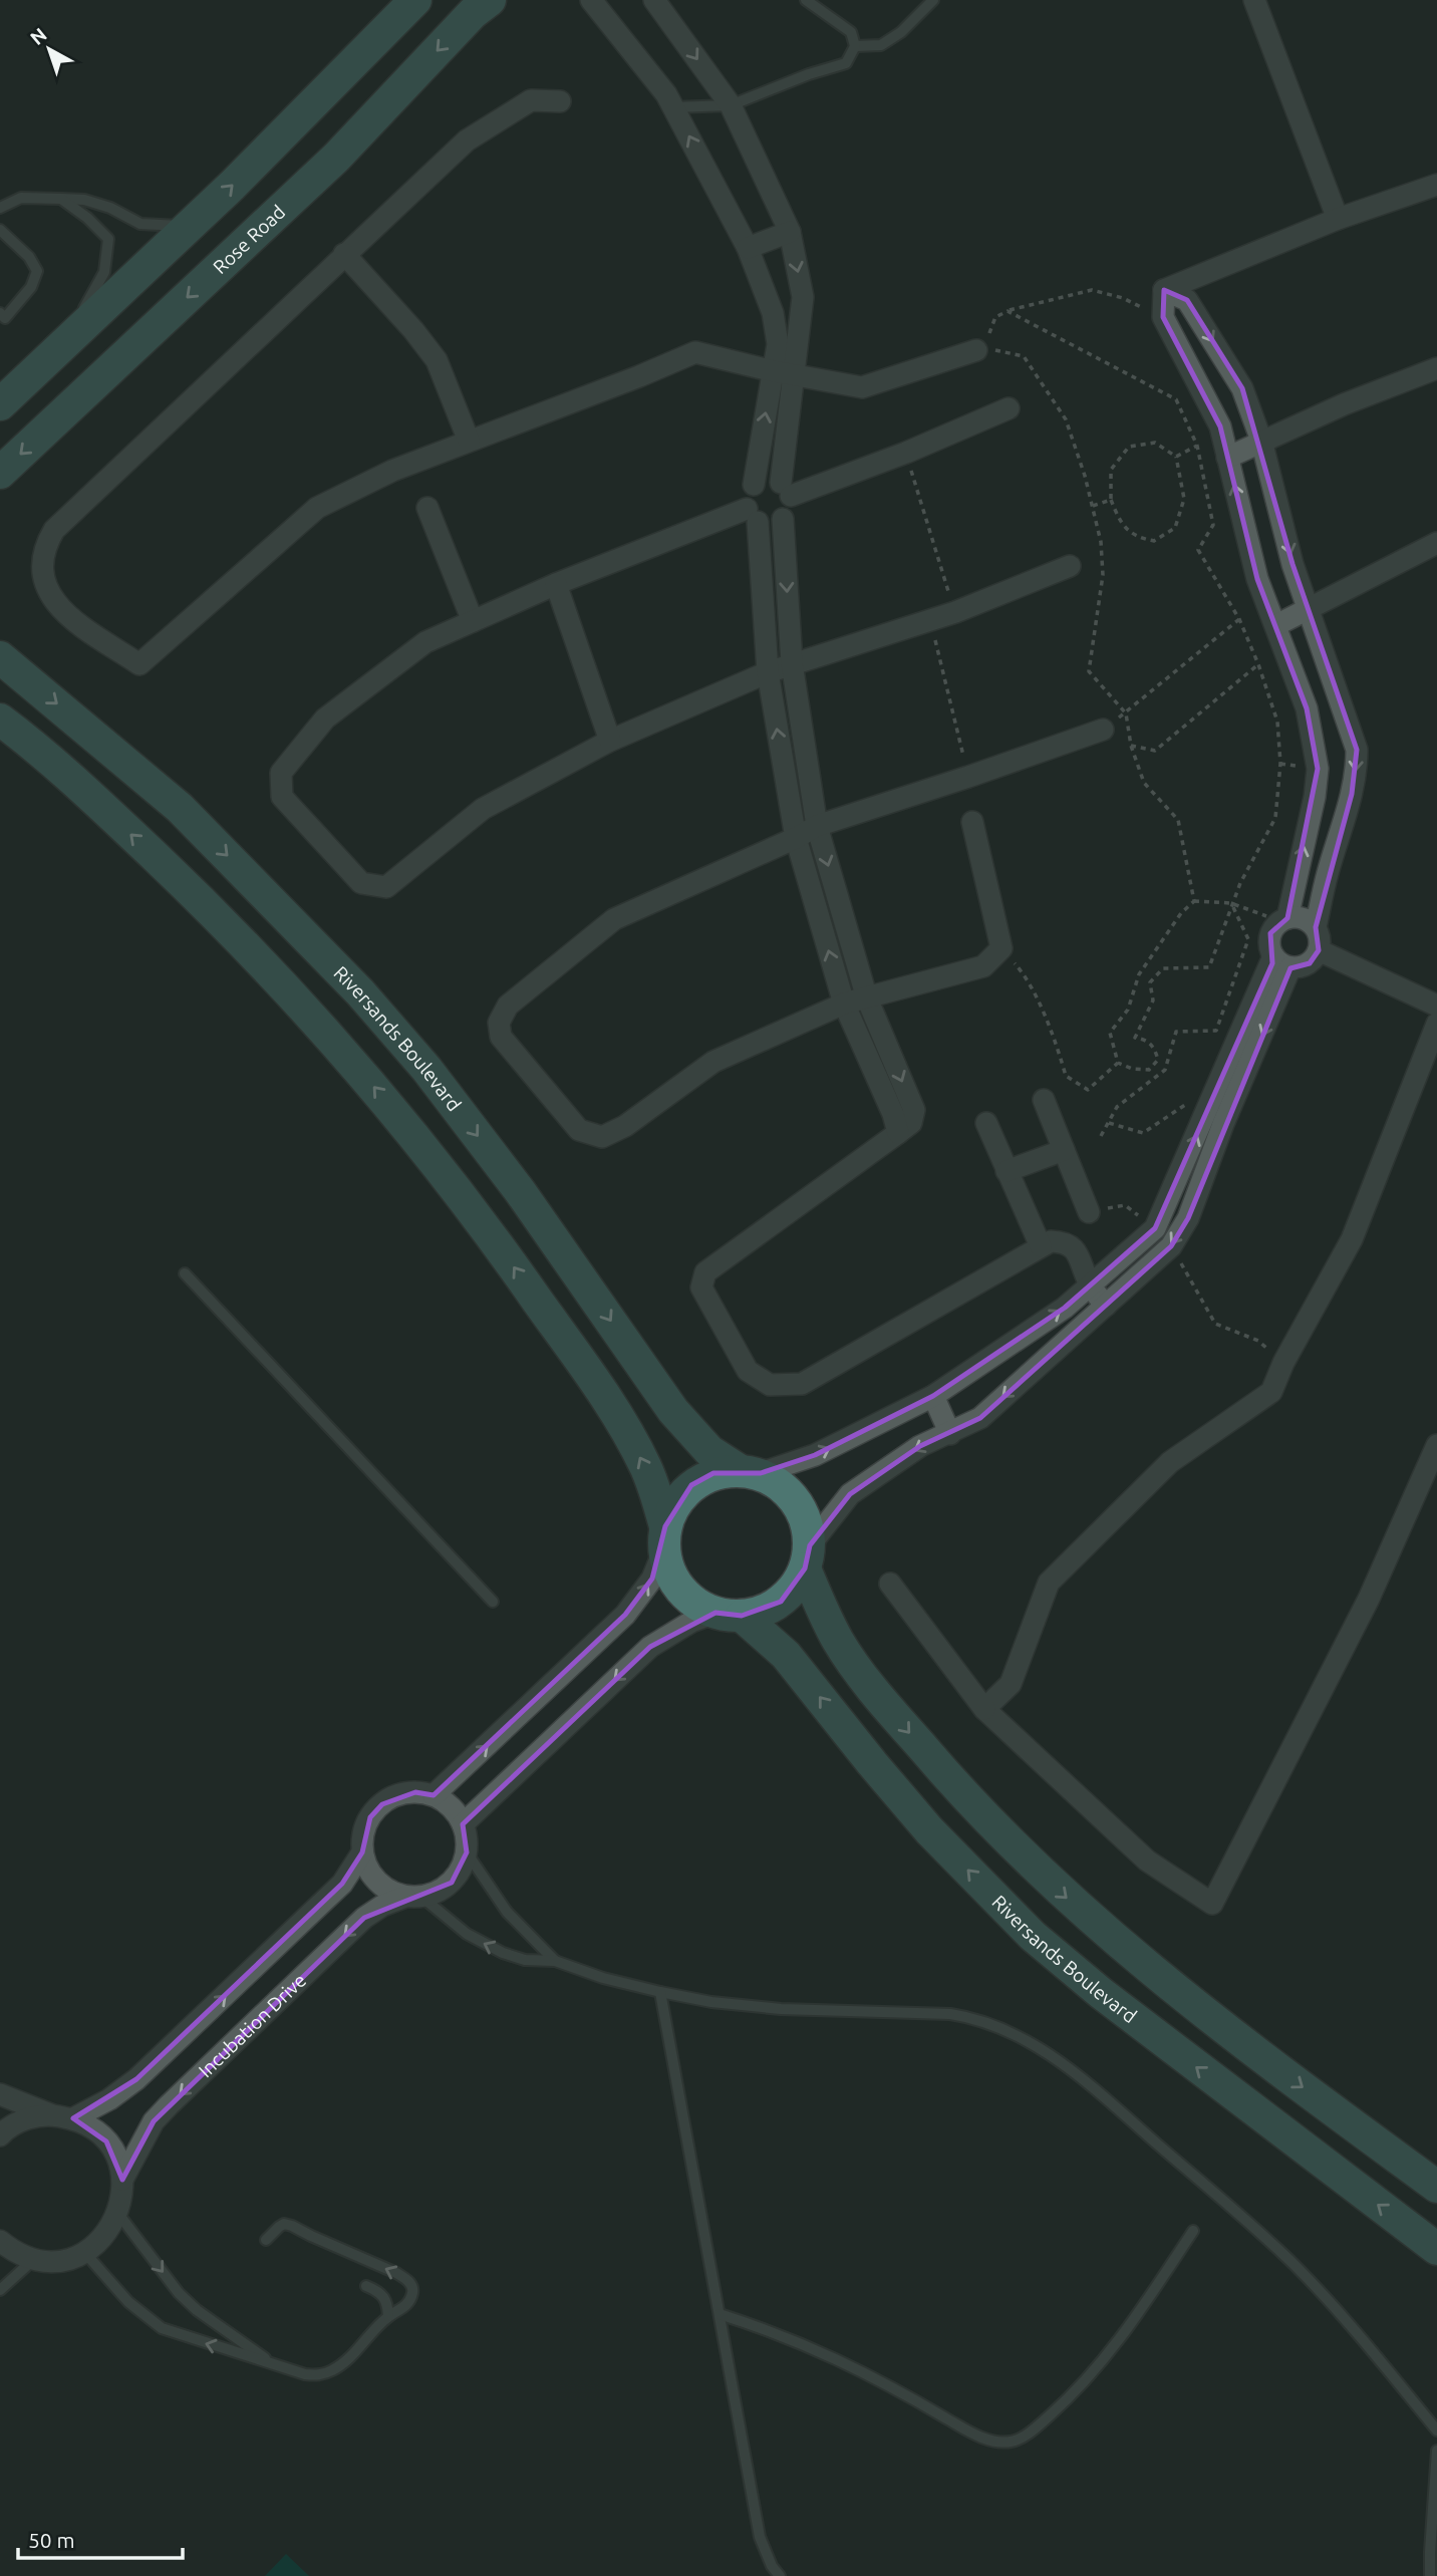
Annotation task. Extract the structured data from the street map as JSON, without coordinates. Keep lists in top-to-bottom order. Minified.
{"streets":{"street":["Rose Road","Riversands Boulevard","Incubation Drive"]},"scale_bar":"50 m","north":"top left"}
